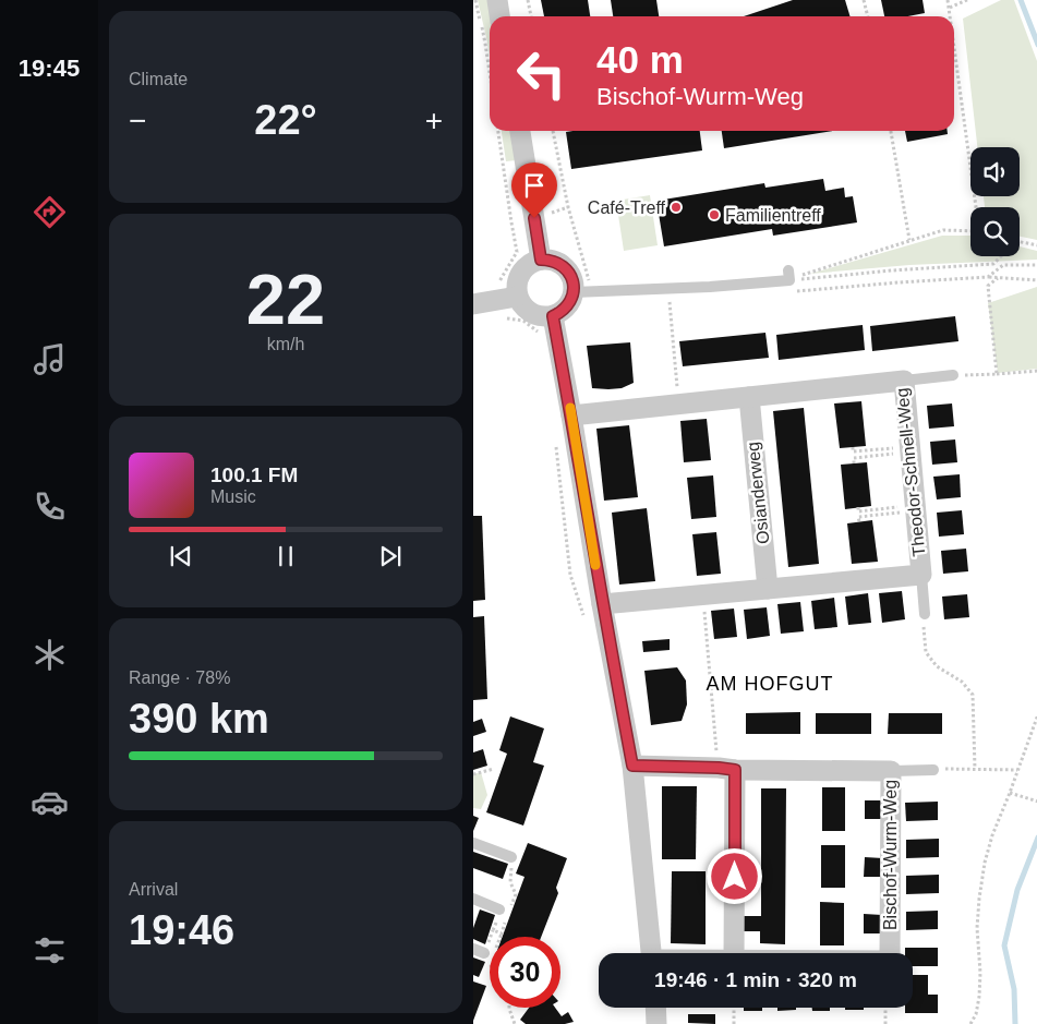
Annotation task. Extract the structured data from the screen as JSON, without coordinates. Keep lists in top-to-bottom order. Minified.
{"streets":{"street":["Theodor-Schnell-Weg","Osianderweg","Bischof-Wurm-Weg"]},"crossings":[["Theodor-Schnell-Weg","Osianderweg"]],"districts":["AM HOFGUT"],"places":["Café-Treff","Familientreff"],"page":{"tabs":"19:45","tile":["Climate",["22","km/h"],["Range · 78%","390 km"],["Arrival","19:46"]],"turn":["40 m","Bischof-Wurm-Weg"],"heat":["−","22°","+"],"song":["100.1 FM","Music"],"limit":"30","trip":"19:46 · 1 min · 320 m"}}
